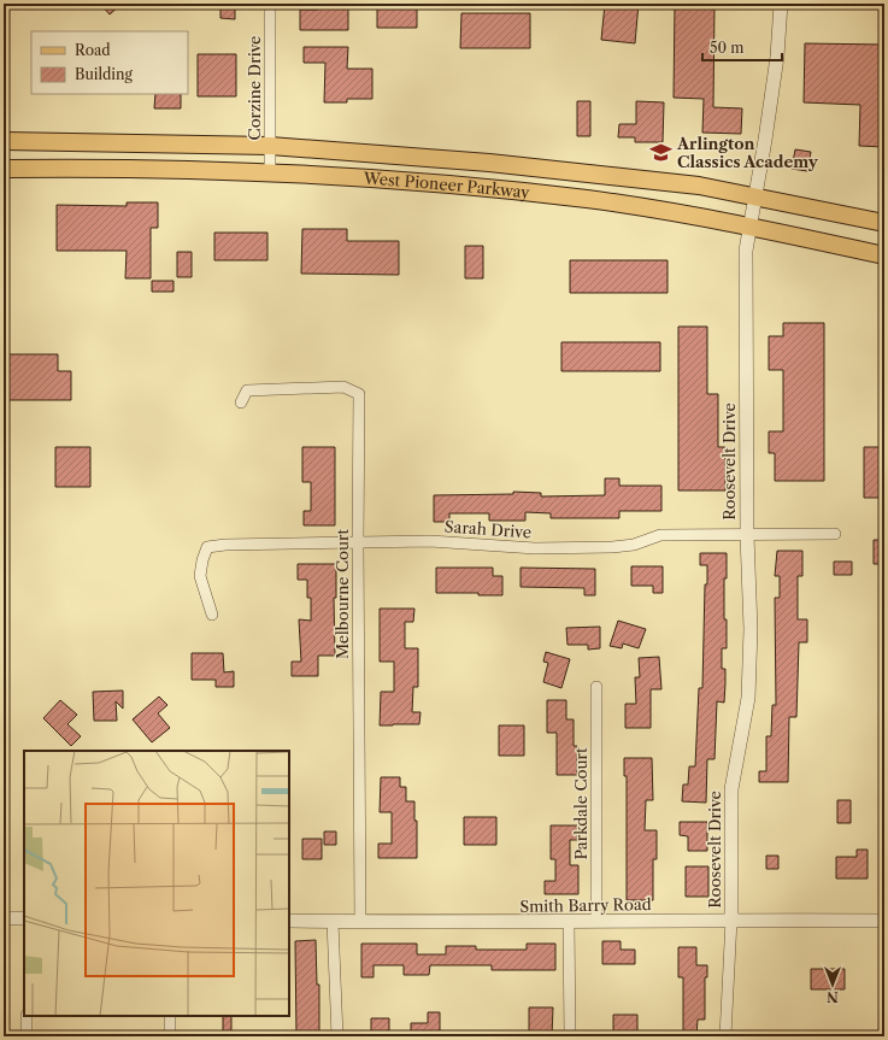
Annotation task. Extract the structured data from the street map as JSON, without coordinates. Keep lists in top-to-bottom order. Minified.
{"streets":{"main road":["West Pioneer Parkway"],"street":["Corzine Drive","Roosevelt Drive","Sarah Drive","Melbourne Court","Parkdale Court","Smith Barry Road"]},"crossings":[["Corzine Drive","West Pioneer Parkway"],["West Pioneer Parkway","Roosevelt Drive"],["Roosevelt Drive","Sarah Drive"],["Roosevelt Drive","Smith Barry Road"],["Sarah Drive","Melbourne Court"],["Melbourne Court","Smith Barry Road"],["Parkdale Court","Smith Barry Road"]],"places":{"school or university":["Arlington Classics Academy"]},"legend":["Road","Building"],"scale_bar":"50 m","north":"bottom"}
